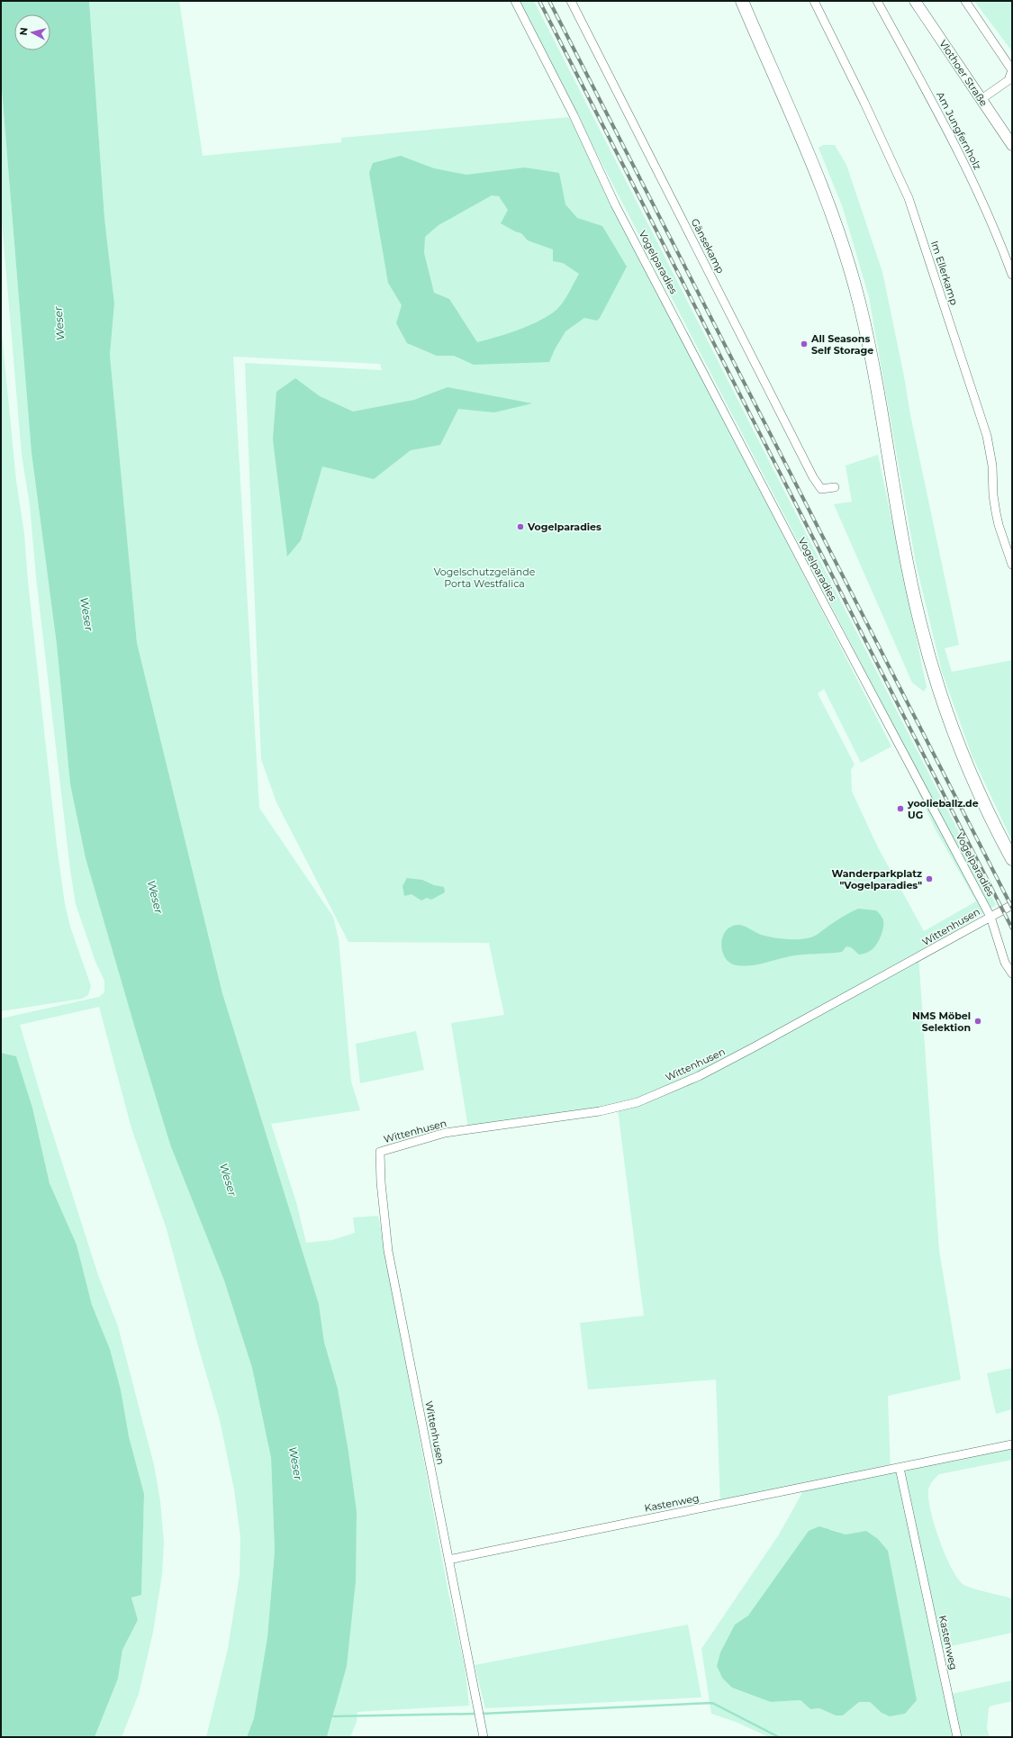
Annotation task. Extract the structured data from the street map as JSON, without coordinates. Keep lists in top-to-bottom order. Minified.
{"streets":{"street":["Vlothoer Straße","Am Jungfernholz","Gänsekamp","Vogelparadies","Im Ellerkamp","Wittenhusen","Kastenweg"]},"crossings":[["Vogelparadies","Wittenhusen"],["Wittenhusen","Kastenweg"]],"water":["Weser"],"parks":["Vogelschutzgelände Porta Westfalica"],"places":["All Seasons Self Storage","Vogelparadies","yoolieballz.de UG","Wanderparkplatz \"Vogelparadies\"","NMS Möbel Selektion"],"north":"left"}
